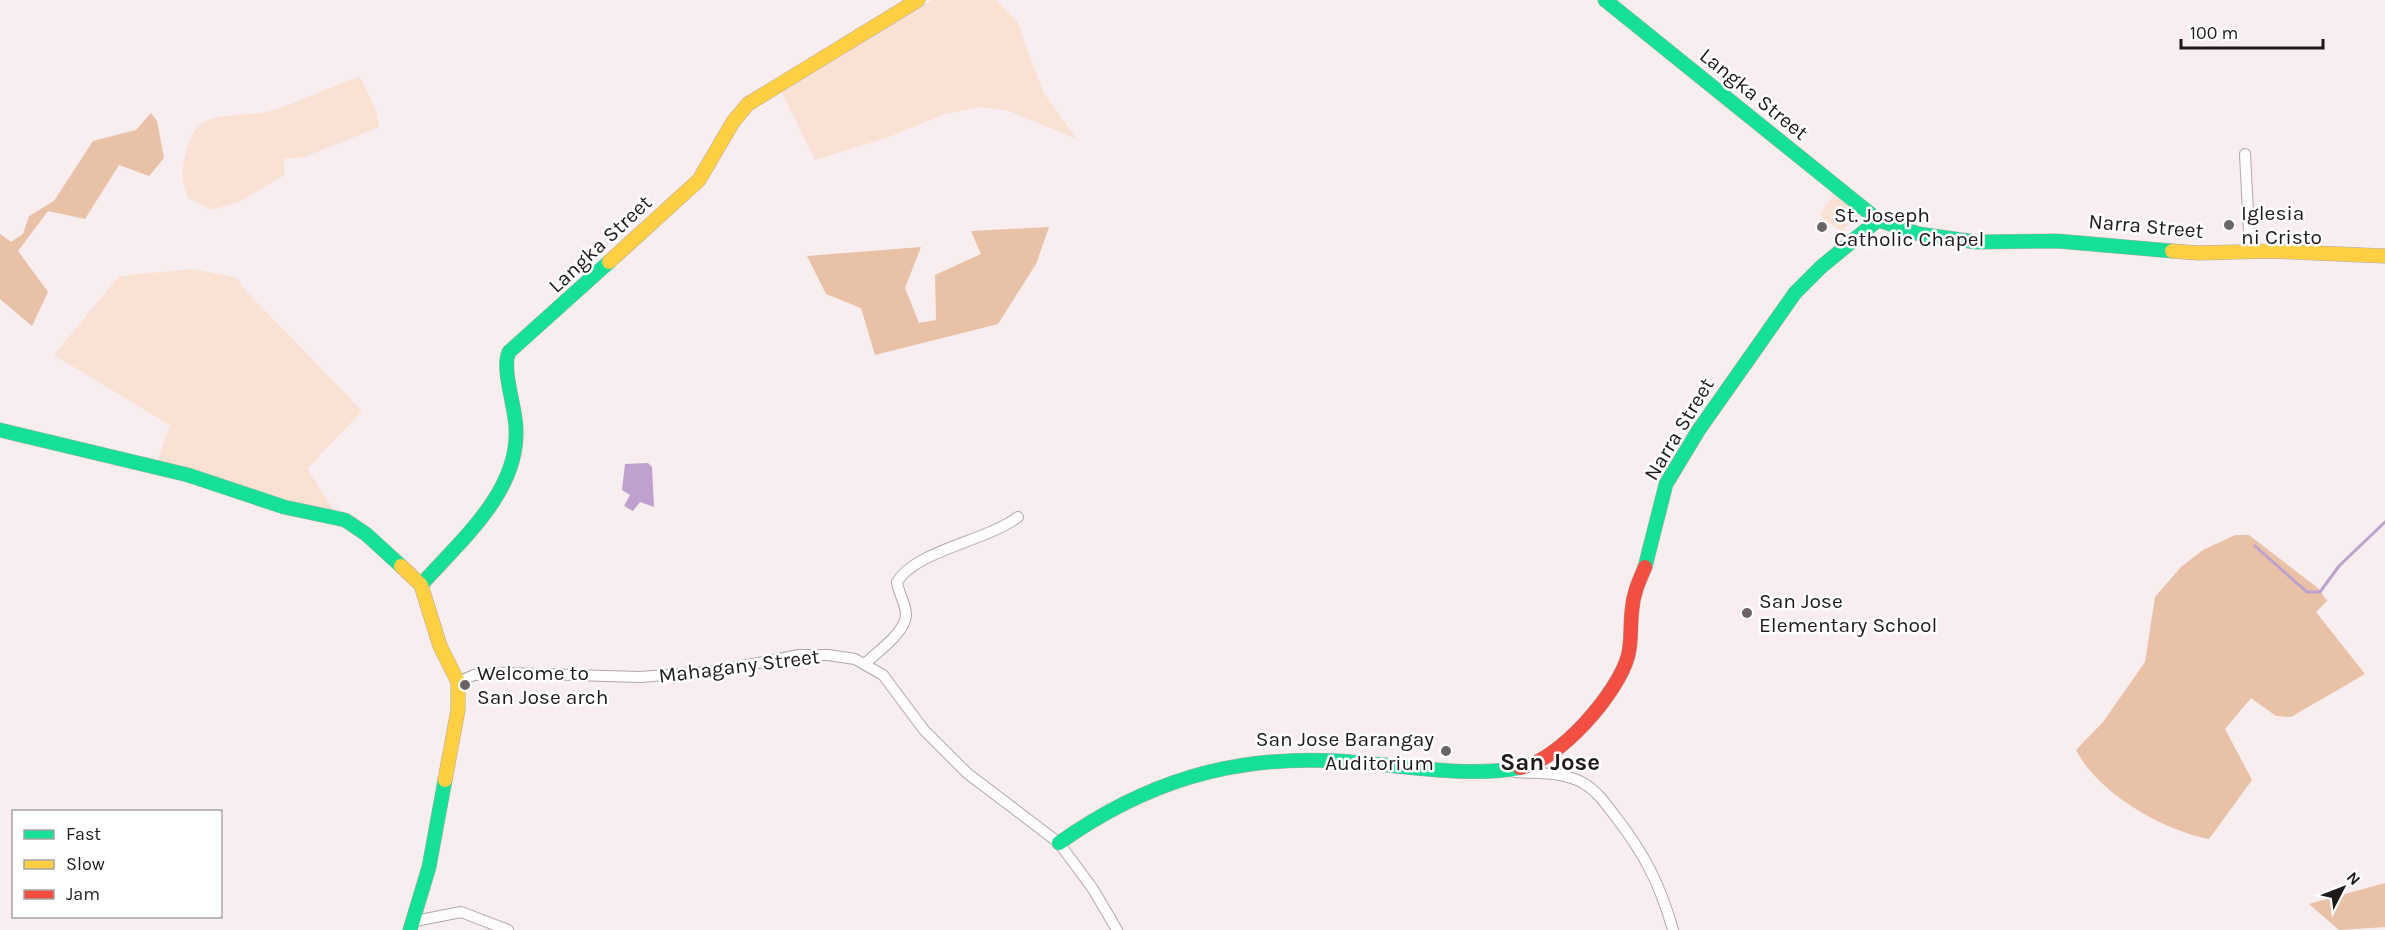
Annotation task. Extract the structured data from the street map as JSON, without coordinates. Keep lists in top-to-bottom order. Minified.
{"streets":{"street":["Langka Street","Narra Street","Mahagany Street"]},"crossings":[["Langka Street","Narra Street"],["Narra Street","Mahagany Street"]],"districts":["San Jose"],"places":["Iglesia ni Cristo","St. Joseph Catholic Chapel","San Jose Elementary School","Welcome to San Jose arch","San Jose Barangay Auditorium"],"legend":["Fast","Slow","Jam"],"scale_bar":"100 m","north":"top right"}
